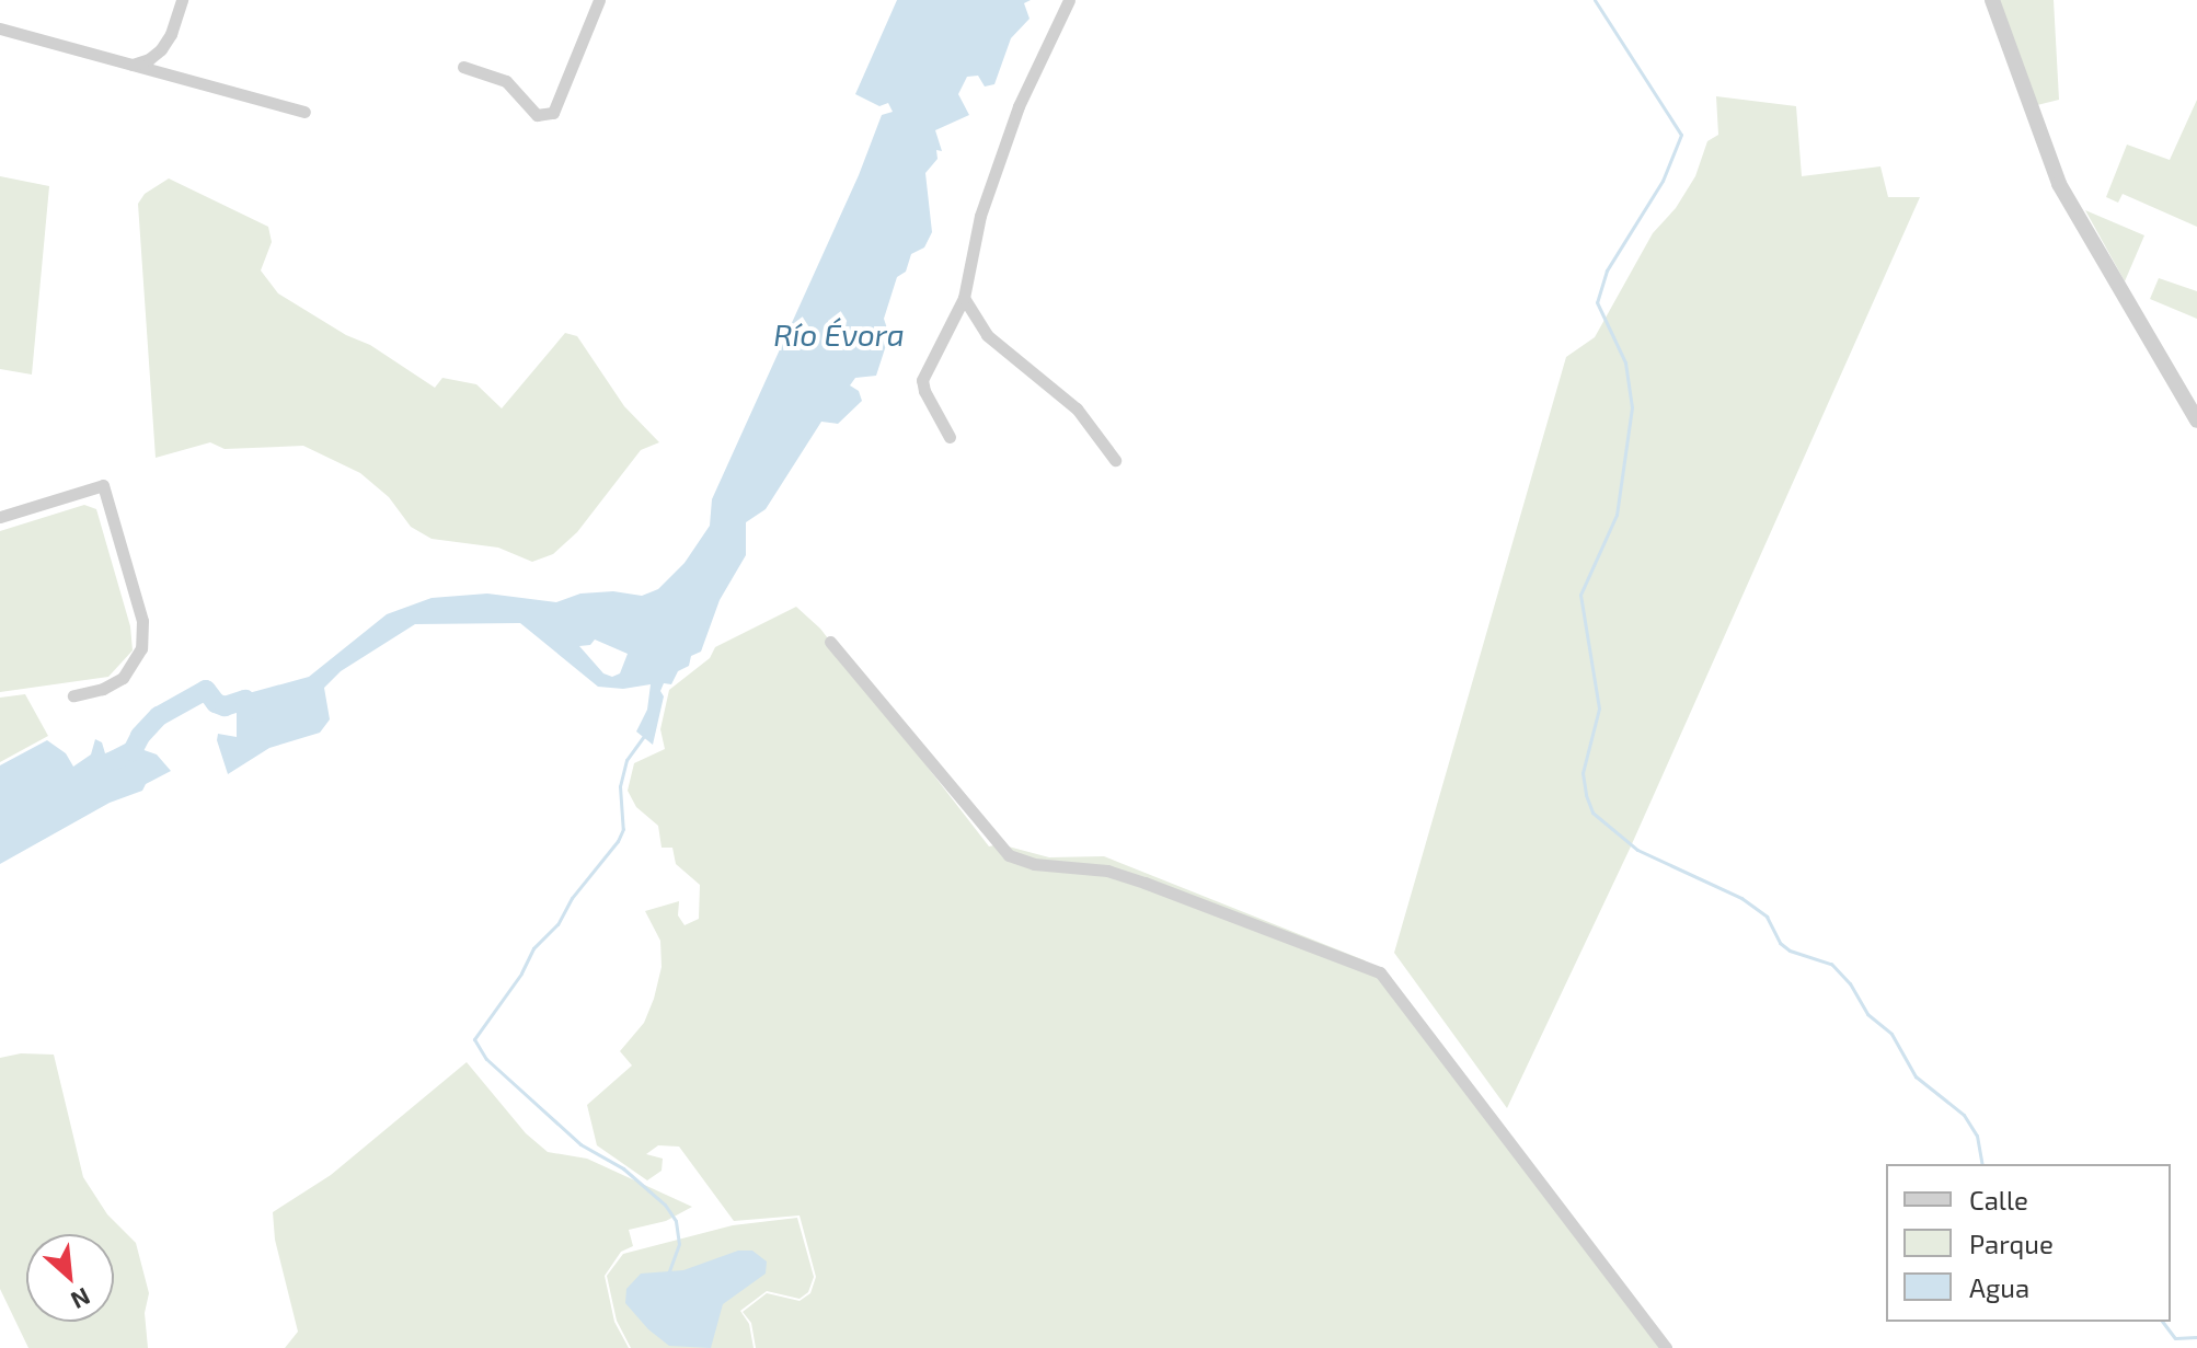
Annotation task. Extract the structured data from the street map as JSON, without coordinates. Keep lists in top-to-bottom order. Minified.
{"water":["Río Évora"],"legend":["Calle","Parque","Agua"],"north":"bottom right"}
